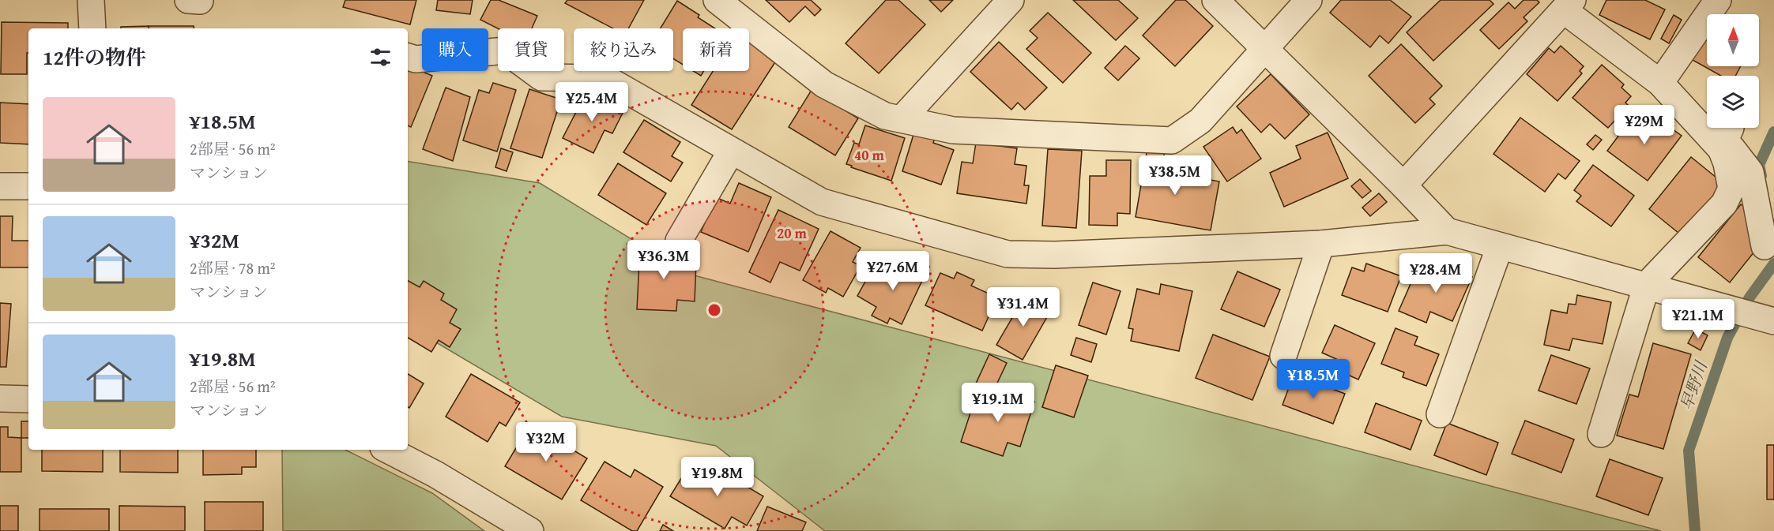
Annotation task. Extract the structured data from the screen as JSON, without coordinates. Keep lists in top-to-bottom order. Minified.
{"water":["早野川"],"north":"top","page":{"chip":["購入","賃貸","絞り込み","新着"],"heading":"12件の物件","price":["¥25.4M","¥29M","¥38.5M","¥36.3M","¥27.6M","¥28.4M","¥31.4M","¥21.1M","¥18.5M","¥19.1M","¥32M","¥19.8M"],"list":[{"name":"¥18.5M","note":"2部屋 · 56 m² · マンション"},{"name":"¥32M","note":"2部屋 · 78 m² · マンション"},{"name":"¥19.8M","note":"2部屋 · 56 m² · マンション"}]},"rings":["40 m","20 m"]}
